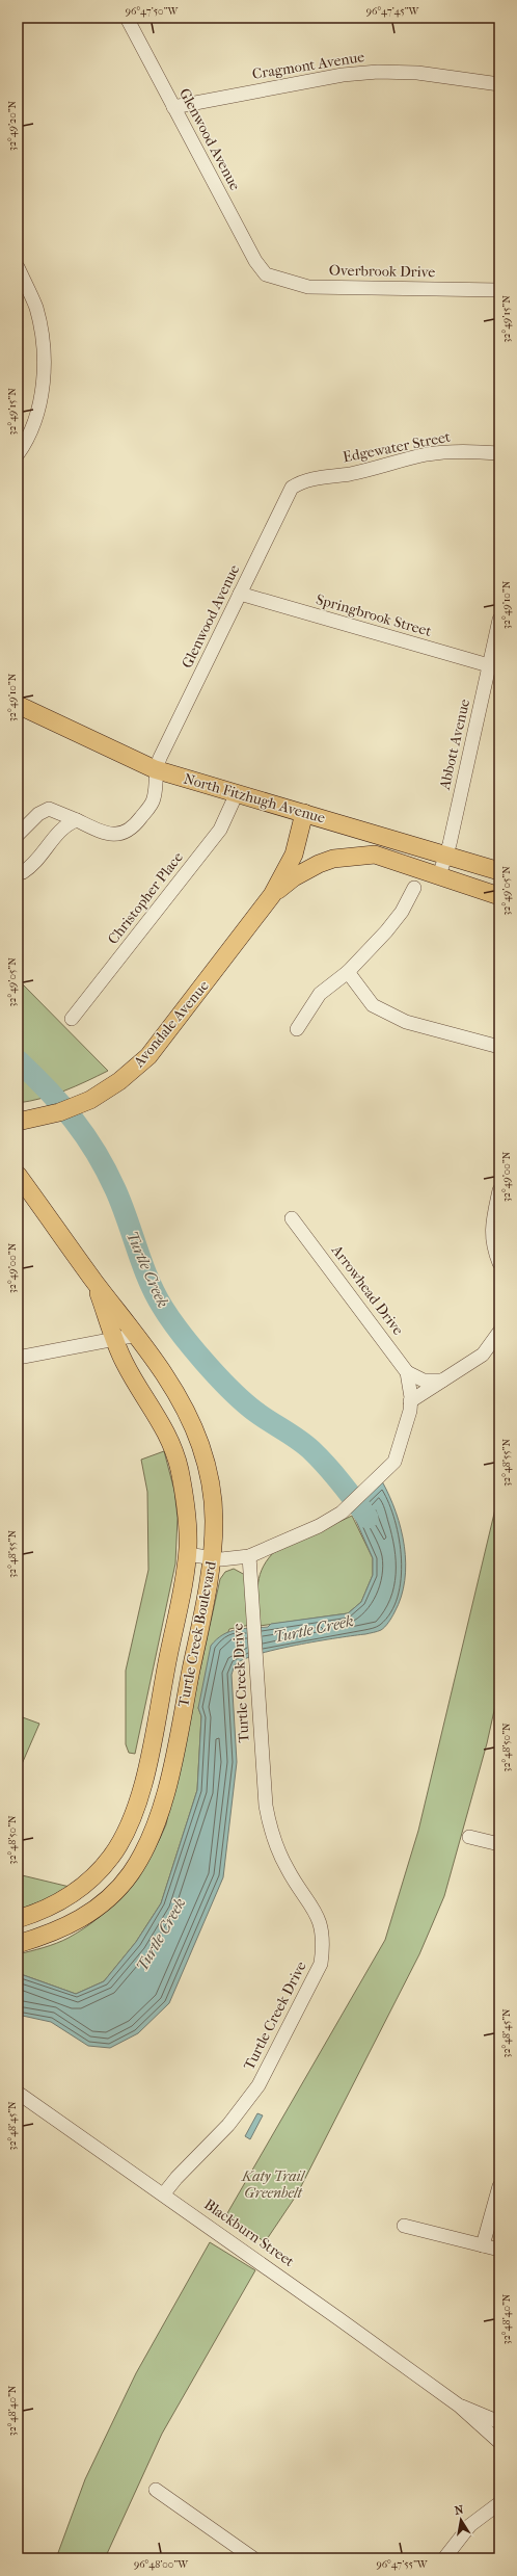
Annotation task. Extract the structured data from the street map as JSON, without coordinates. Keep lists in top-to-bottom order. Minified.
{"streets":{"main road":["North Fitzhugh Avenue","Avondale Avenue","Turtle Creek Boulevard"],"street":["Cragmont Avenue","Glenwood Avenue","Overbrook Drive","Edgewater Street","Springbrook Street","Abbott Avenue","Christopher Place","Arrowhead Drive","Turtle Creek Drive","Blackburn Street"]},"crossings":[["Cragmont Avenue","Glenwood Avenue"],["Glenwood Avenue","Overbrook Drive"],["Glenwood Avenue","Edgewater Street"],["Glenwood Avenue","Springbrook Street"],["Glenwood Avenue","North Fitzhugh Avenue"],["Springbrook Street","Abbott Avenue"],["Abbott Avenue","North Fitzhugh Avenue"],["Abbott Avenue","Avondale Avenue"],["North Fitzhugh Avenue","Christopher Place"],["North Fitzhugh Avenue","Avondale Avenue"],["Turtle Creek Drive","Blackburn Street"]],"water":["Turtle Creek"],"parks":["Katy Trail Greenbelt"],"north":"top","coordinates":["96°47'50\"W","96°47'45\"W","32°49'20\"N","32°49'15\"N","32°49'10\"N","32°49'05\"N","32°49'00\"N","32°48'55\"N","32°48'50\"N","32°48'45\"N","32°48'40\"N","96°48'00\"W","96°47'55\"W"]}
